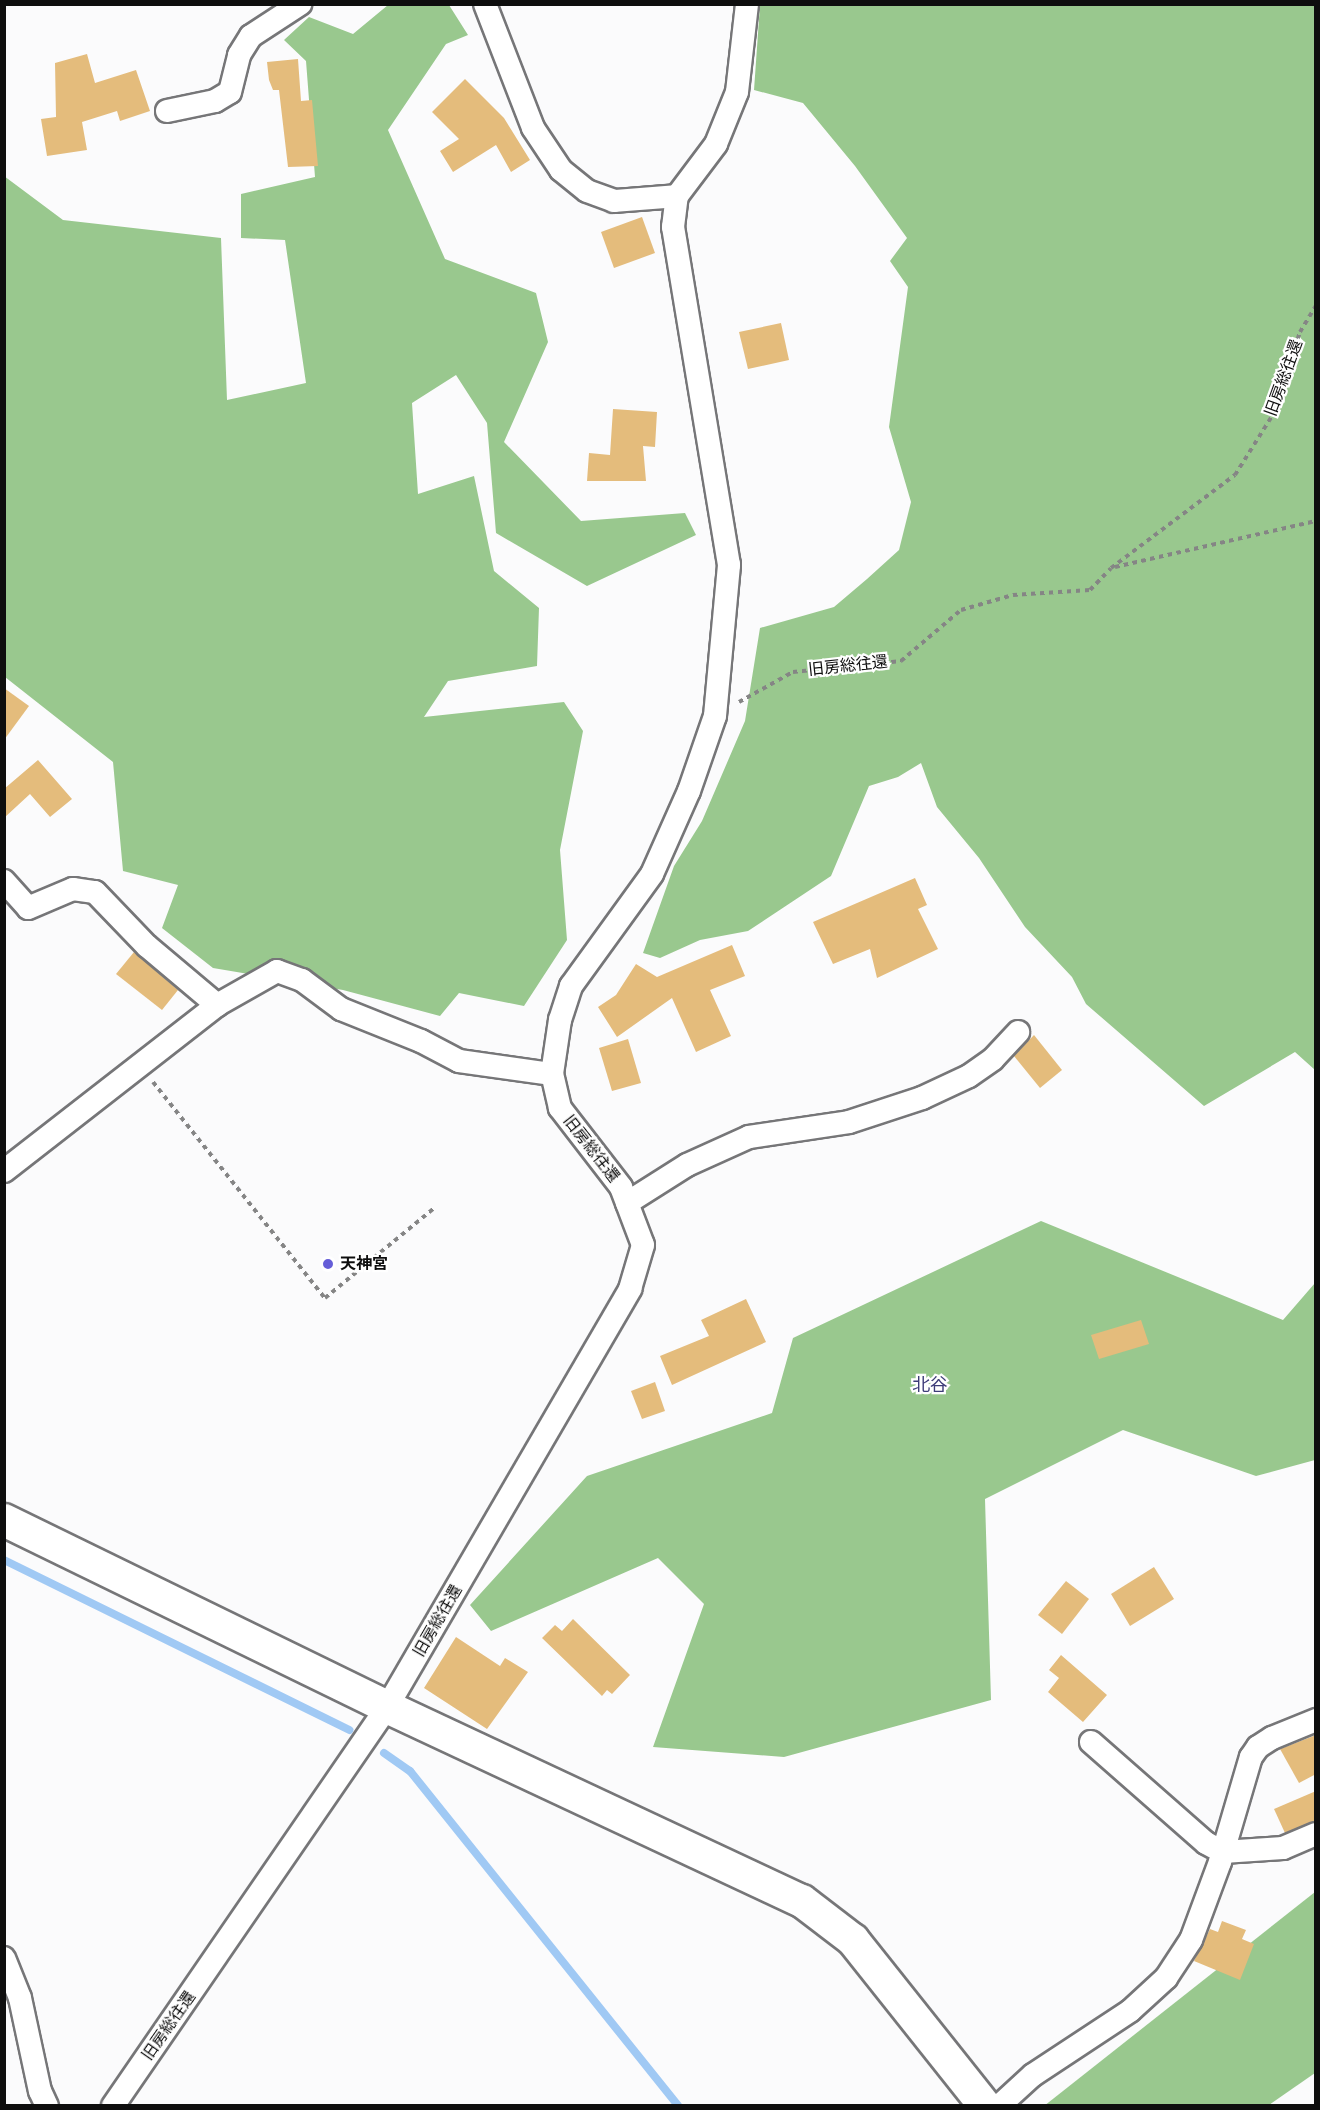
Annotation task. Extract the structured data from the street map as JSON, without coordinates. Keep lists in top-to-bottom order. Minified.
{"streets":{"street":["旧房総往還"]},"districts":["北谷"],"places":["天神宮"]}
